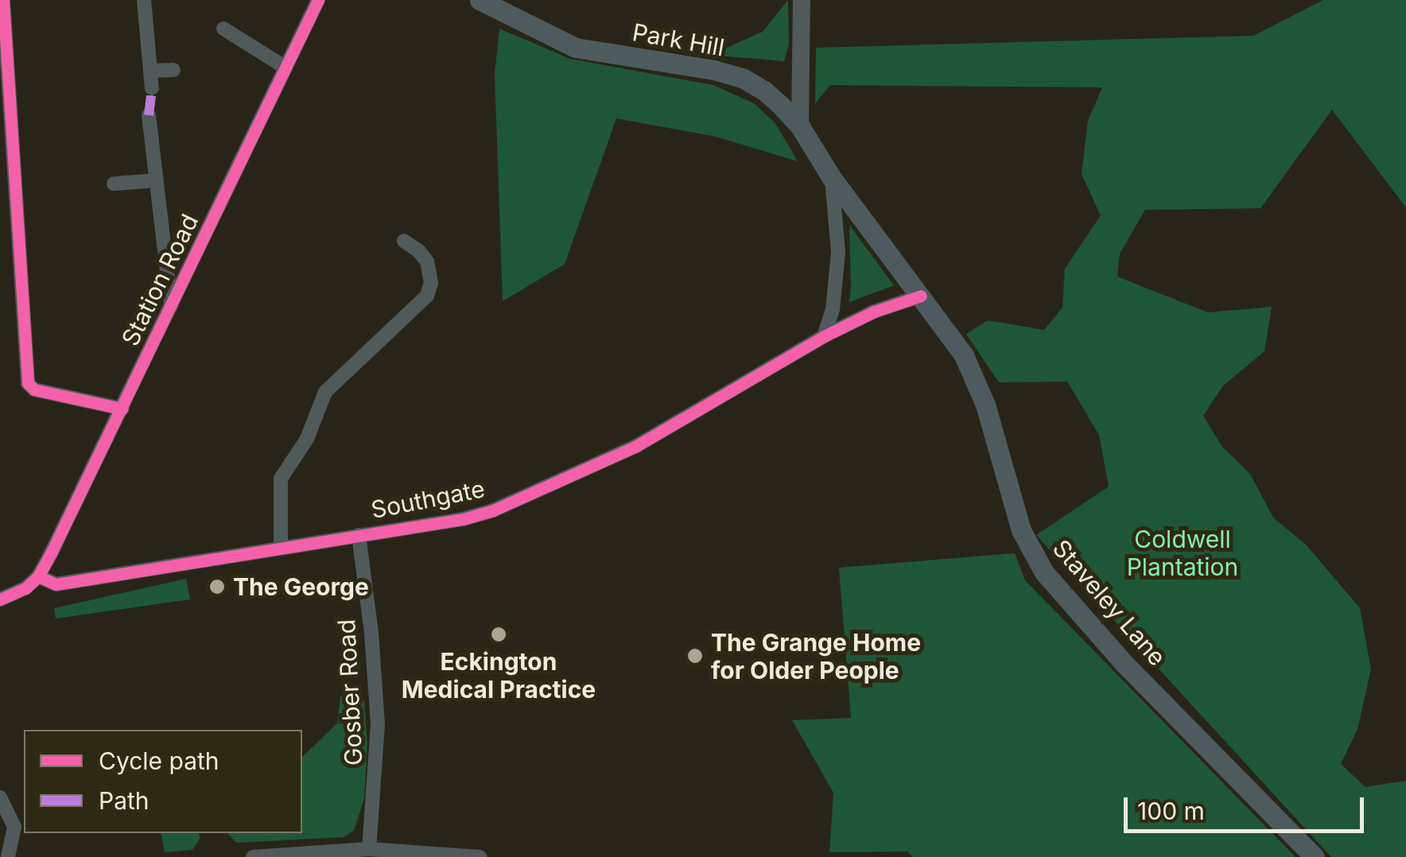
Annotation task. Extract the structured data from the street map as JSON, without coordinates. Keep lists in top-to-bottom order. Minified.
{"streets":{"main road":["Park Hill","Staveley Lane"],"street":["Station Road","Southgate","Gosber Road"]},"crossings":[["Park Hill","Staveley Lane"],["Station Road","Southgate"],["Southgate","Staveley Lane"],["Southgate","Gosber Road"]],"parks":["Coldwell Plantation"],"places":["The George","Eckington Medical Practice","The Grange Home for Older People"],"legend":["Cycle path","Path"],"scale_bar":"100 m"}
